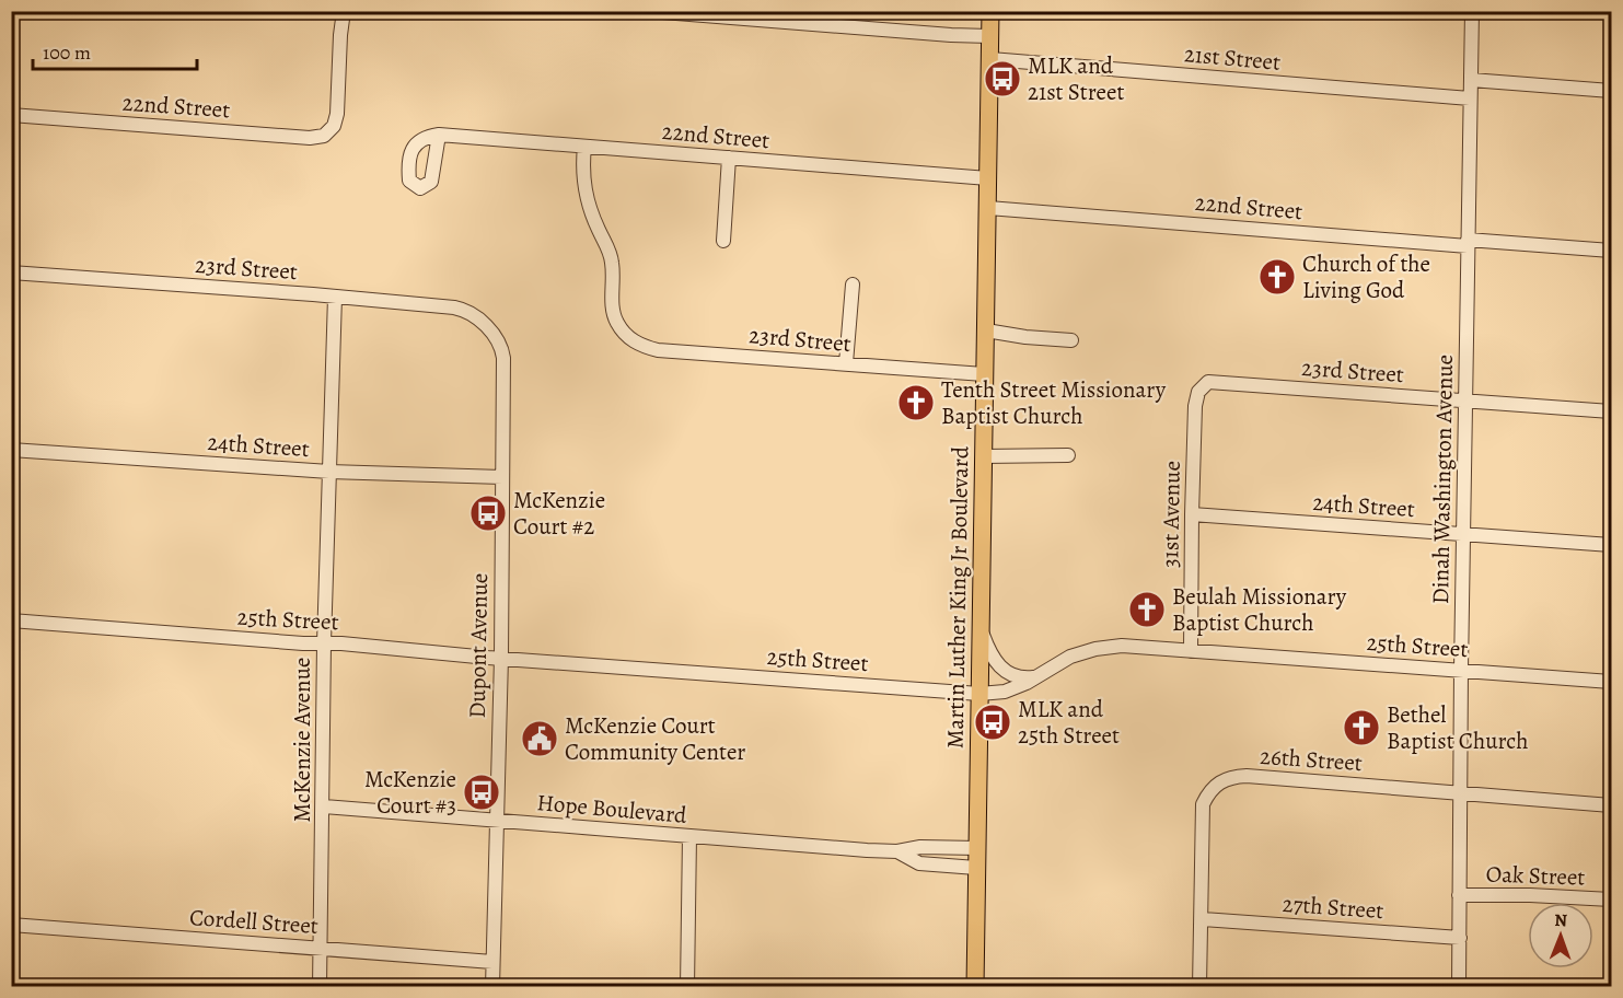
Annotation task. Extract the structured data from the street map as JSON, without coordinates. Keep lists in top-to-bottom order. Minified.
{"streets":{"main road":["Martin Luther King Jr Boulevard"],"street":["21st Street","22nd Street","23rd Street","24th Street","Dinah Washington Avenue","31st Avenue","25th Street","Dupont Avenue","McKenzie Avenue","26th Street","Hope Boulevard","Oak Street","27th Street","Cordell Street"]},"crossings":[["21st Street","Dinah Washington Avenue"],["21st Street","Martin Luther King Jr Boulevard"],["22nd Street","23rd Street"],["22nd Street","Dinah Washington Avenue"],["22nd Street","Martin Luther King Jr Boulevard"],["23rd Street","Dinah Washington Avenue"],["23rd Street","31st Avenue"],["23rd Street","Martin Luther King Jr Boulevard"],["23rd Street","Dupont Avenue"],["23rd Street","McKenzie Avenue"],["24th Street","Dinah Washington Avenue"],["24th Street","31st Avenue"],["24th Street","Dupont Avenue"],["24th Street","McKenzie Avenue"],["Dinah Washington Avenue","25th Street"],["Dinah Washington Avenue","26th Street"],["Dinah Washington Avenue","Oak Street"],["Dinah Washington Avenue","27th Street"],["31st Avenue","25th Street"],["Martin Luther King Jr Boulevard","25th Street"],["Martin Luther King Jr Boulevard","Hope Boulevard"],["25th Street","Dupont Avenue"],["25th Street","McKenzie Avenue"],["Dupont Avenue","Hope Boulevard"],["Dupont Avenue","Cordell Street"],["McKenzie Avenue","Hope Boulevard"],["McKenzie Avenue","Cordell Street"],["26th Street","27th Street"]],"places":{"bus stop":["MLK and 21st Street","McKenzie Court #2","MLK and 25th Street","McKenzie Court #3"],"church":["Church of the Living God","Tenth Street Missionary Baptist Church","Beulah Missionary Baptist Church","Bethel Baptist Church"],"public building":["McKenzie Court Community Center"]},"scale_bar":"100 m","north":"top"}
